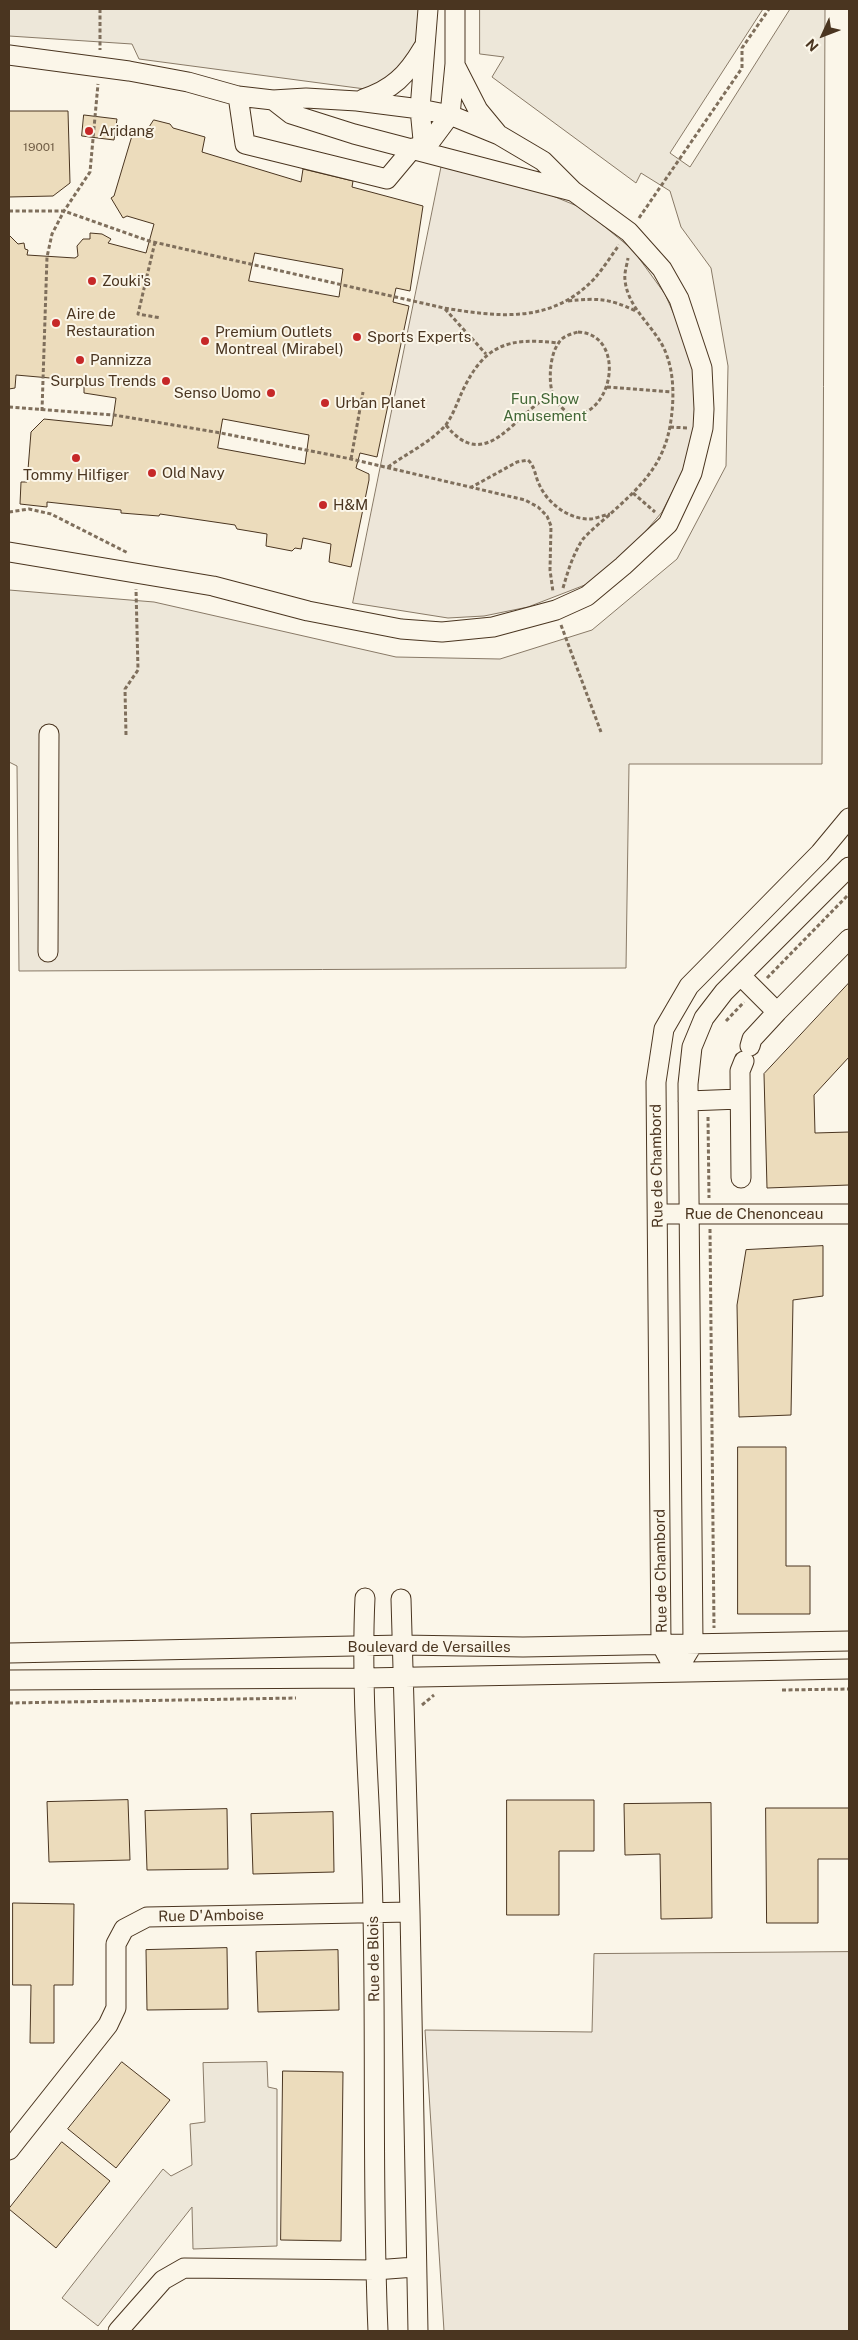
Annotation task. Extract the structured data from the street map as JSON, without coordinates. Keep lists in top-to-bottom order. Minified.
{"streets":{"street":["Rue de Chambord","Rue de Chenonceau","Boulevard de Versailles","Rue D'Amboise","Rue de Blois"]},"crossings":[["Rue de Chambord","Rue de Chenonceau"],["Rue de Chambord","Boulevard de Versailles"],["Boulevard de Versailles","Rue de Blois"],["Rue D'Amboise","Rue de Blois"]],"parks":["Fun Show Amusement"],"places":["Aridang","Zouki's","Aire de Restauration","Sports Experts","Premium Outlets Montreal (Mirabel)","Pannizza","Surplus Trends","Senso Uomo","Urban Planet","Tommy Hilfiger","Old Navy","H&M"],"house_numbers":["19001"],"north":"bottom left"}
